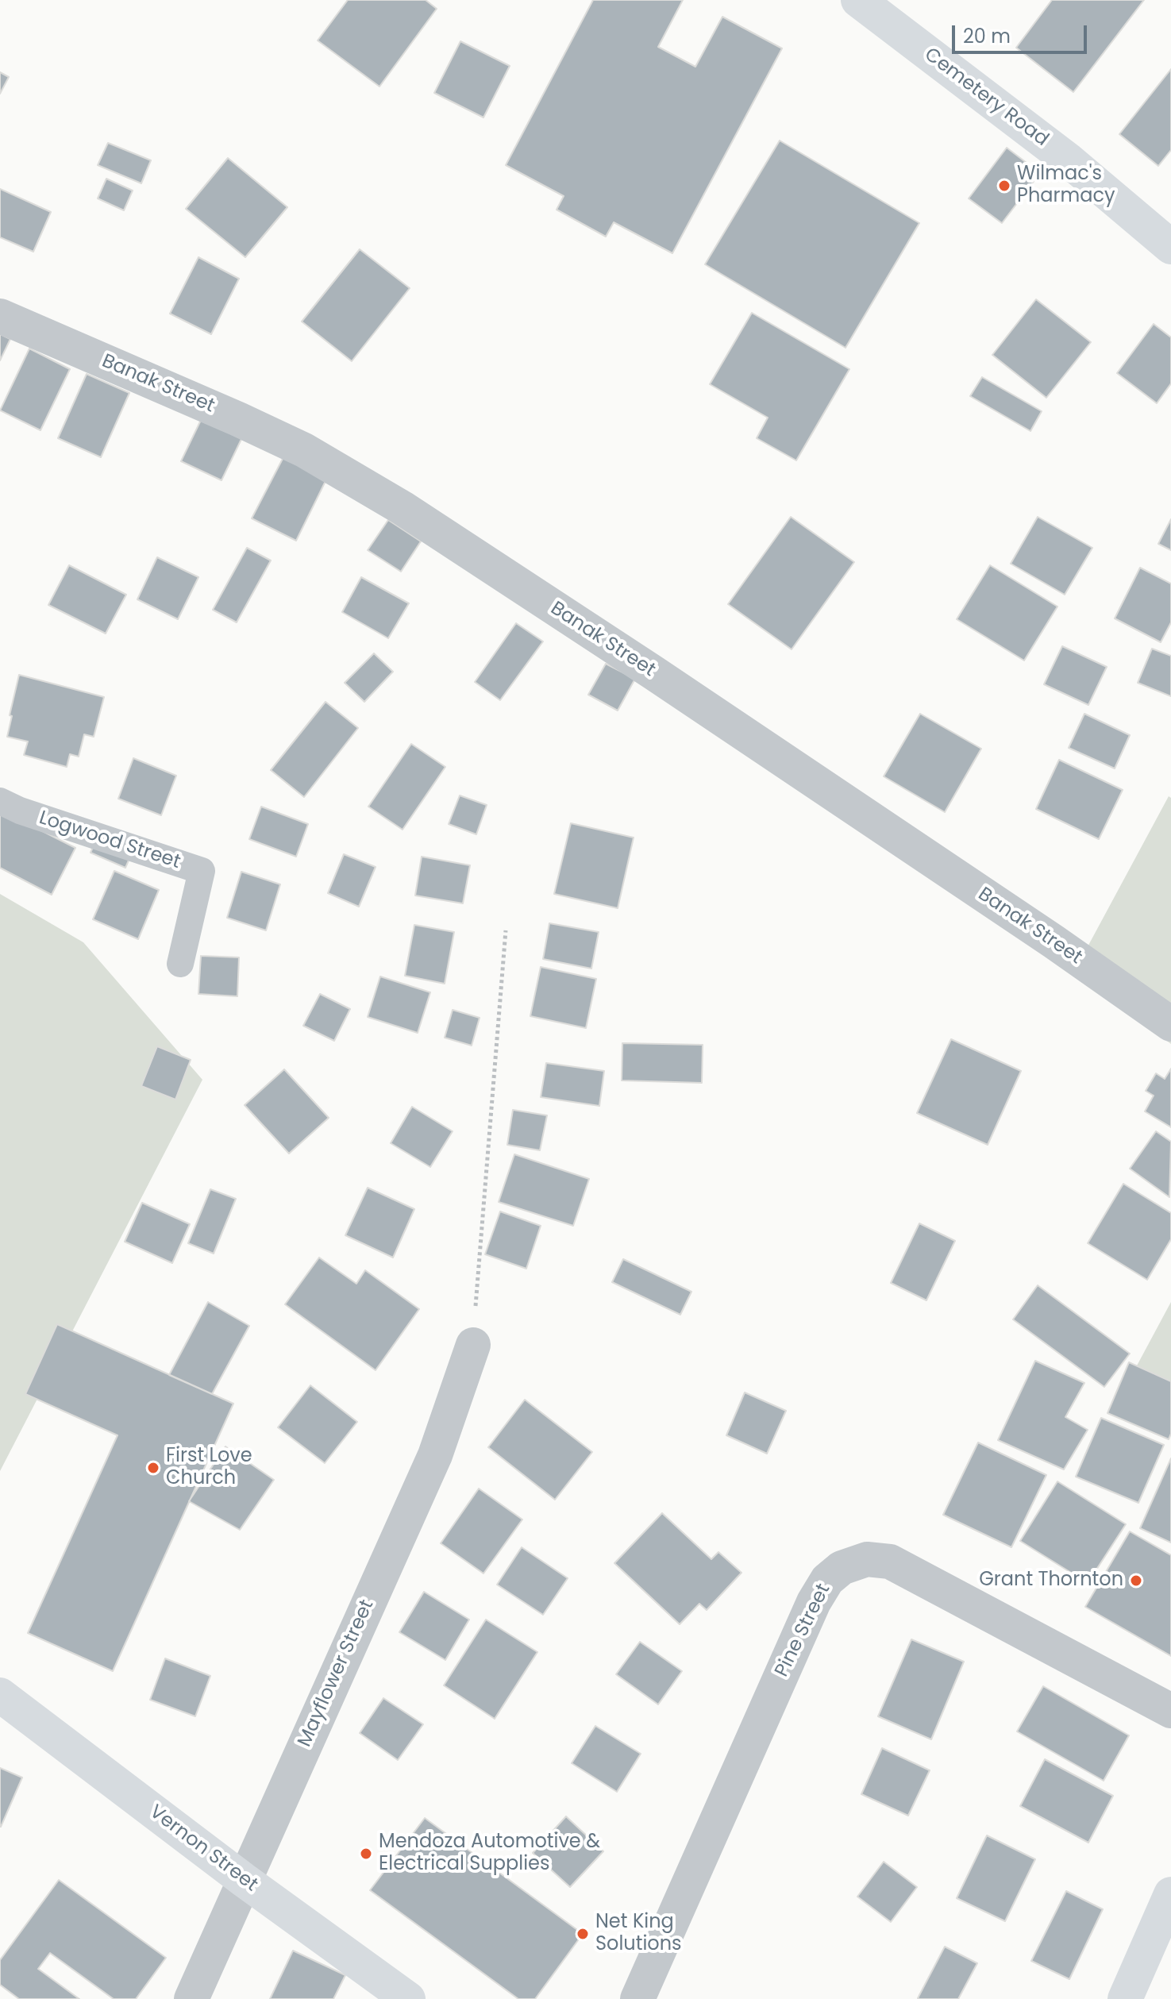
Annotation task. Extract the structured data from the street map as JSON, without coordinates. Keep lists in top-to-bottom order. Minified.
{"streets":{"main road":["Cemetery Road","Vernon Street"],"street":["Banak Street","Pine Street","Mayflower Street"],"lane":["Logwood Street"]},"crossings":[["Mayflower Street","Vernon Street"]],"places":["Wilmac's Pharmacy","First Love Church","Grant Thornton","Mendoza Automotive & Electrical Supplies","Net King Solutions"],"scale_bar":"20 m"}
